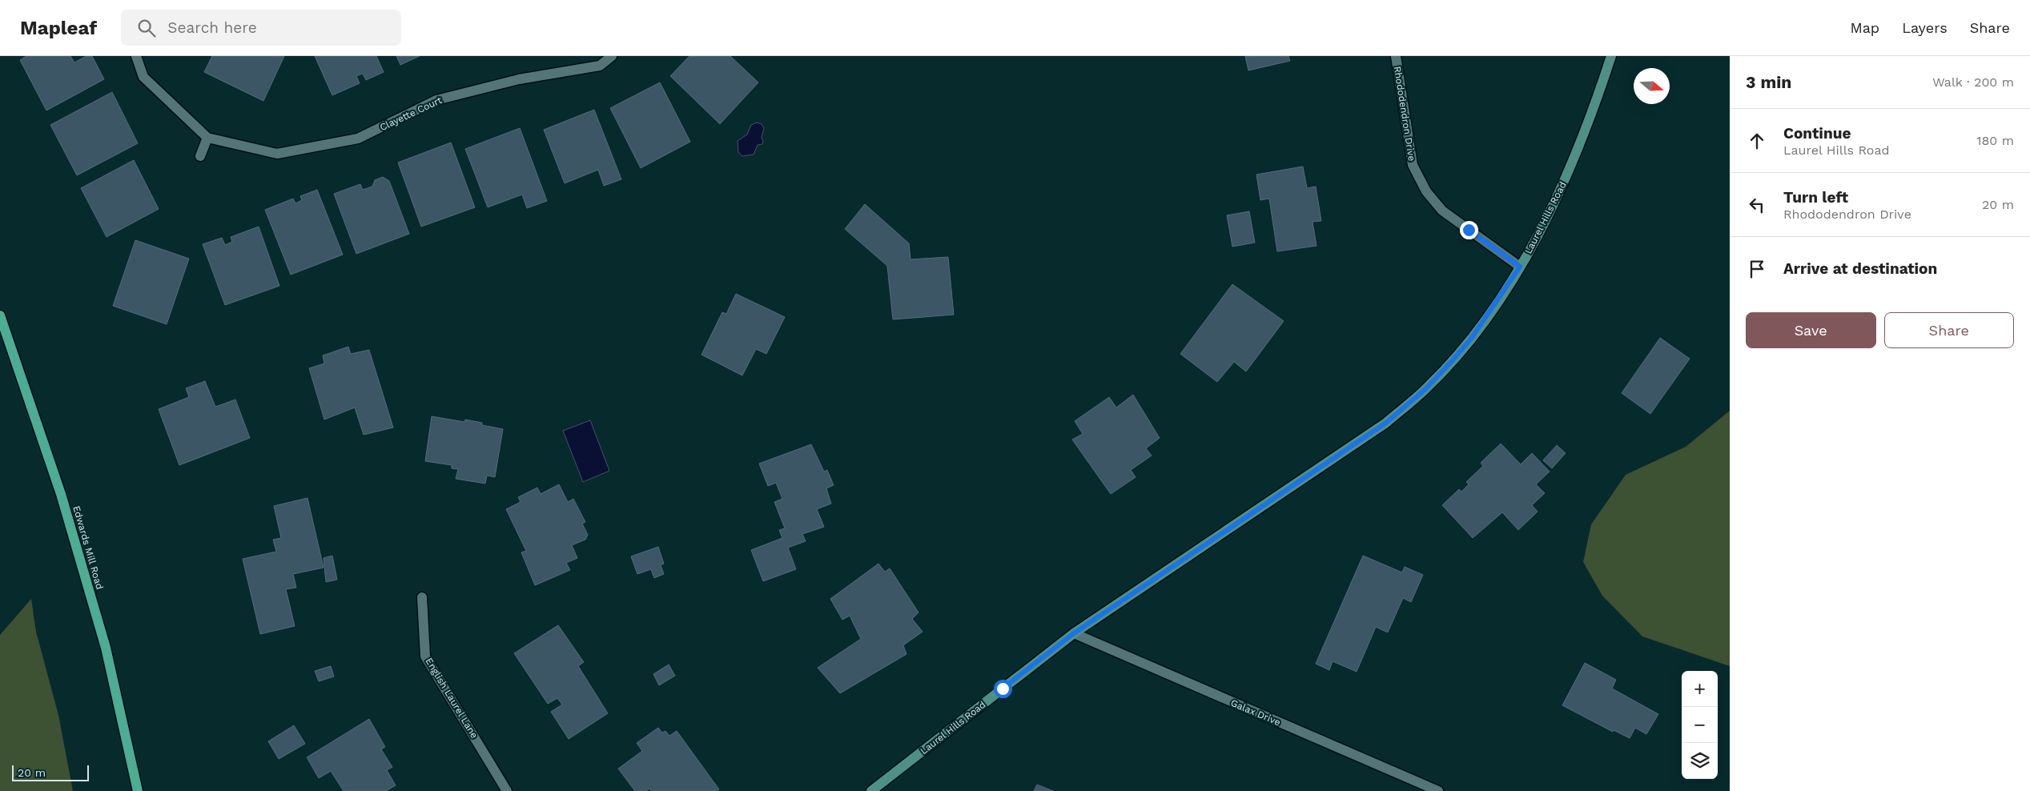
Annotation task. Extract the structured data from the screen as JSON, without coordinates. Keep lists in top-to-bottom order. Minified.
{"streets":{"main road":["Edwards Mill Road"],"street":["Clayette Court","Rhododendron Drive","Laurel Hills Road","English Laurel Lane","Galax Drive"]},"crossings":[["Rhododendron Drive","Laurel Hills Road"],["Laurel Hills Road","Galax Drive"]],"scale_bar":"20 m","north":"right","page":{"header":"Mapleaf","search":"Search here","nav":["Map","Layers","Share"],"heading":["3 min","Walk · 200 m"],"list":[["Continue","Laurel Hills Road","180 m"],["Turn left","Rhododendron Drive","20 m"],"Arrive at destination"],"buttons":["Save","Share"],"map_buttons":["+","−"],"scale":"20 m"}}
